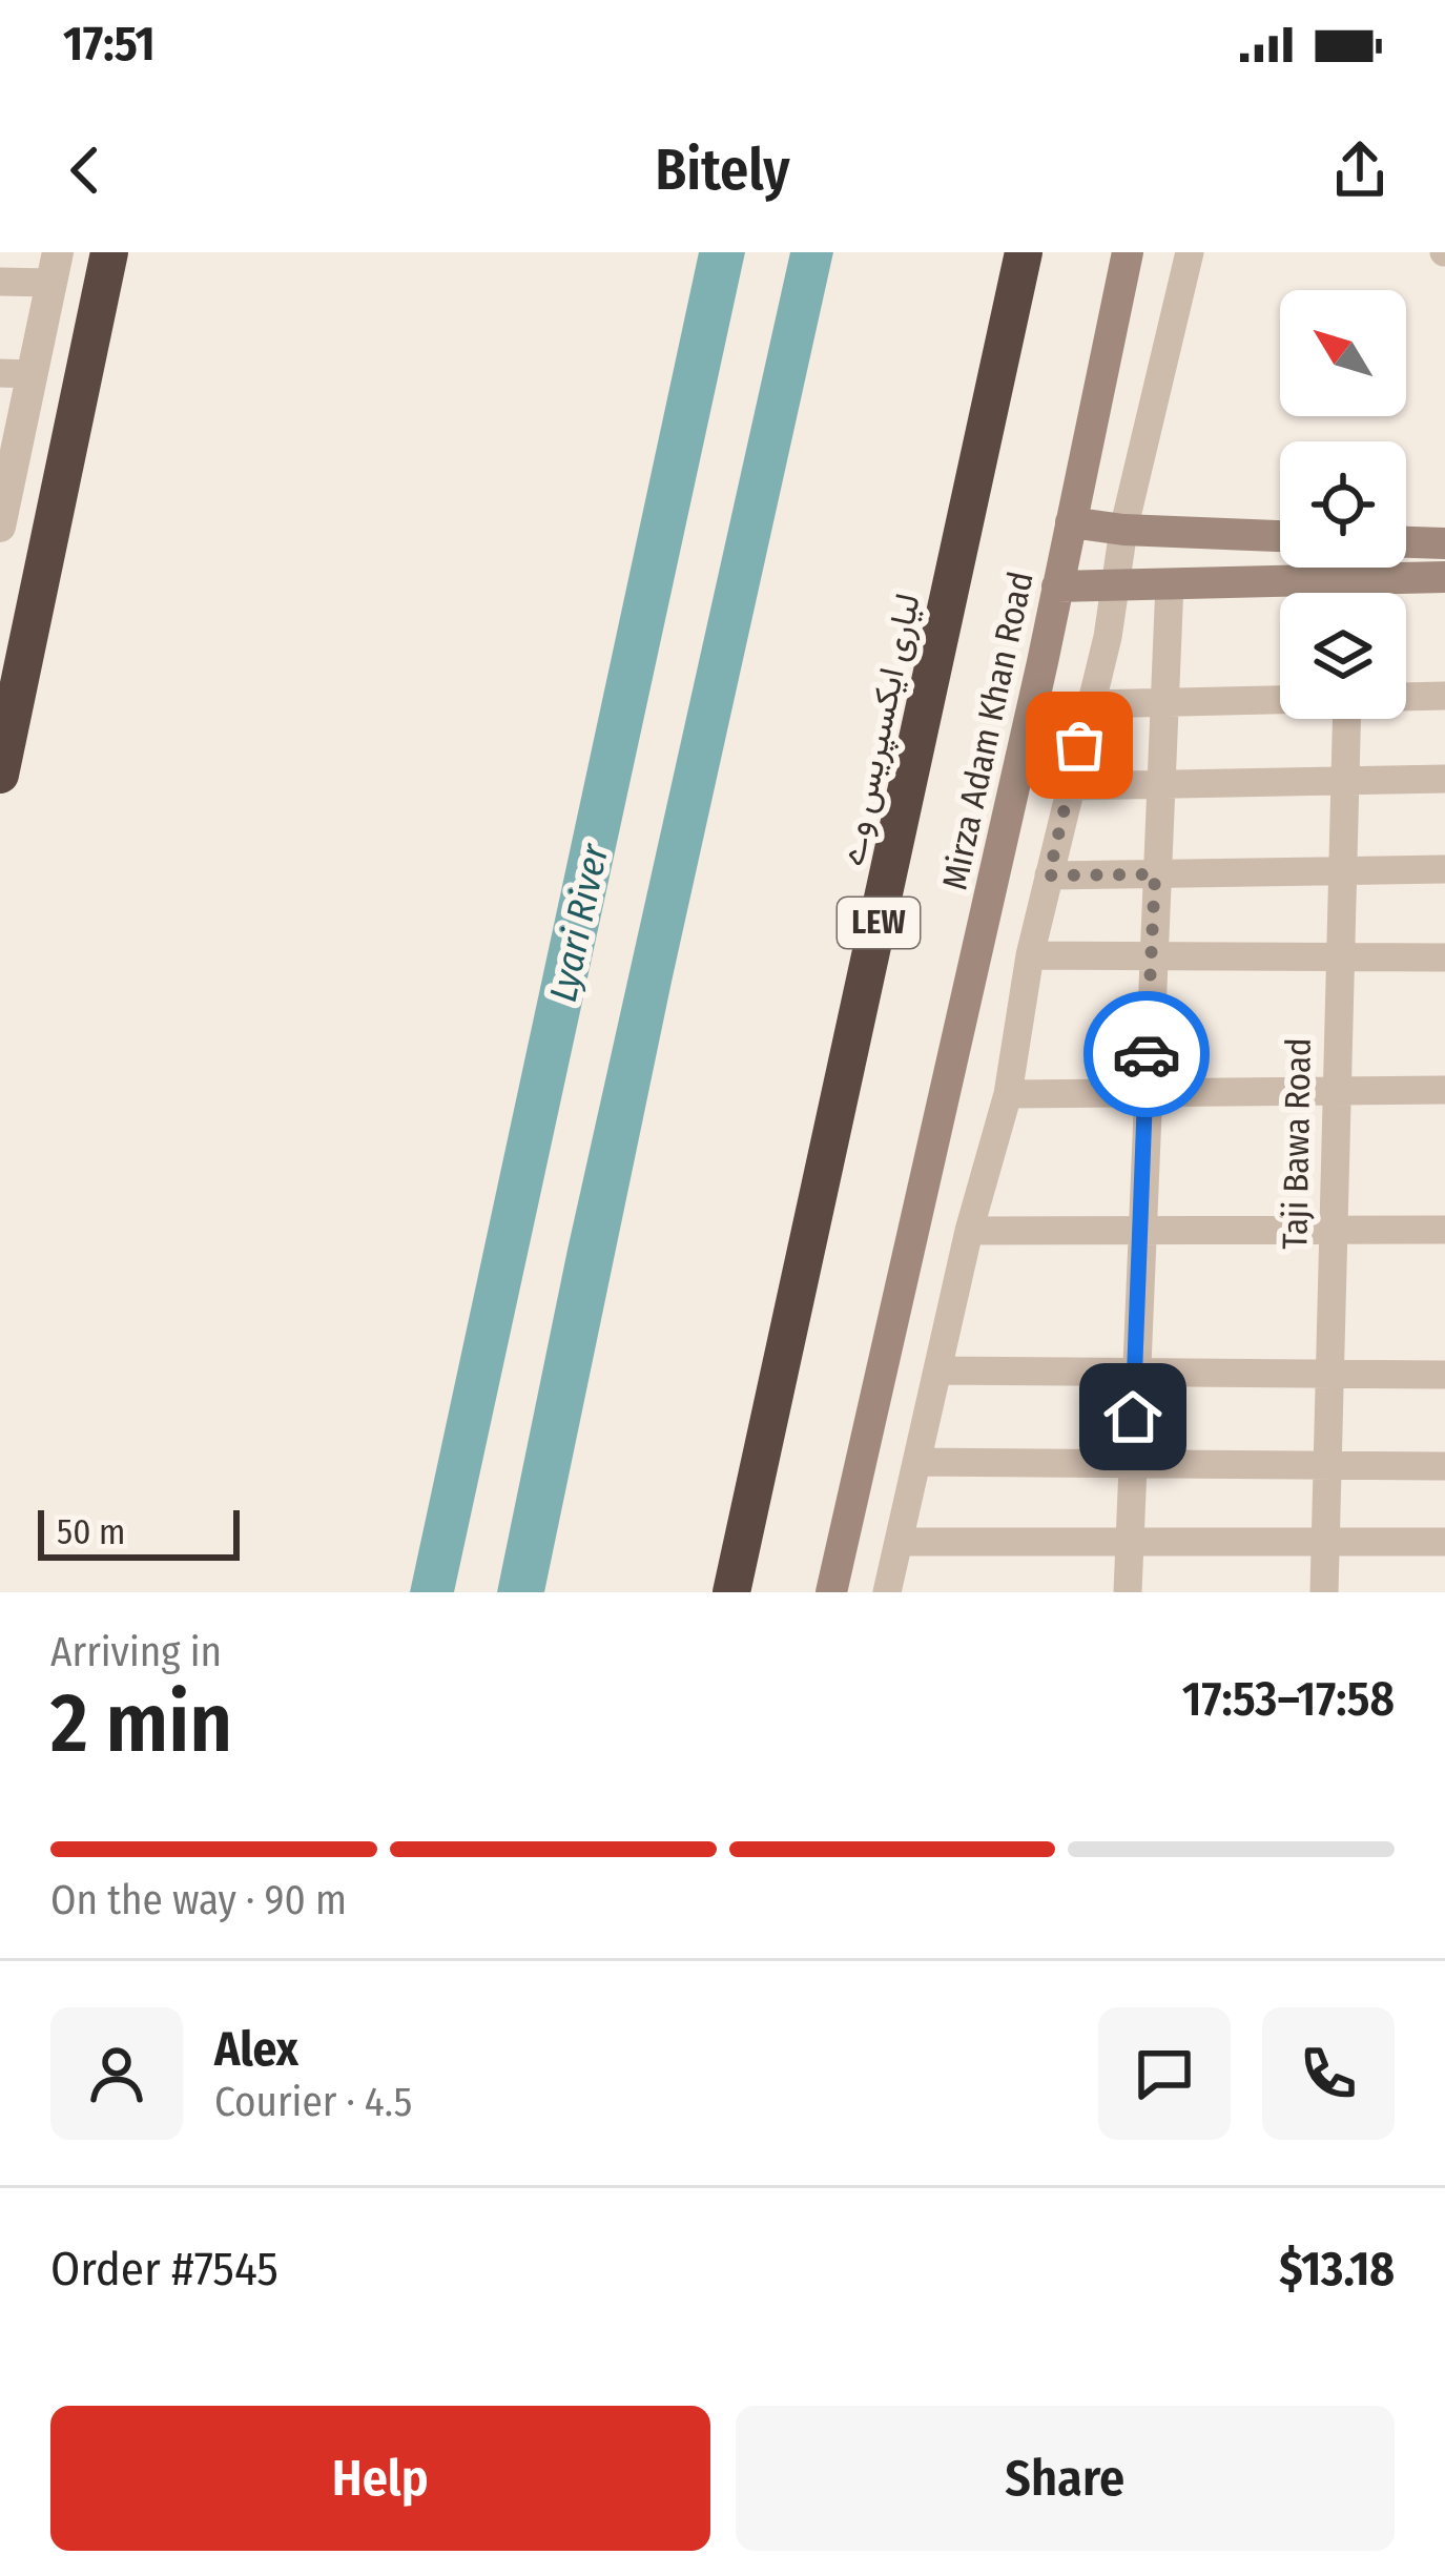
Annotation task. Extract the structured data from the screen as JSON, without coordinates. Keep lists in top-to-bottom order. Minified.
{"streets":{"highway":["لیاری ایکسپریس وے","LEW"],"main road":["Mirza Adam Khan Road"],"street":["Taji Bawa Road"]},"water":["Lyari River"],"scale_bar":"50 m","north":"top left","page":{"status":"17:51","header":"Bitely","scale":"50 m","heading":["2 min","Arriving in","17:53–17:58"],"panel":["Alex","Courier · 4.5","Order #7545","$13.18"],"bar":"On the way · 90 m","buttons":["Help","Share"]}}
